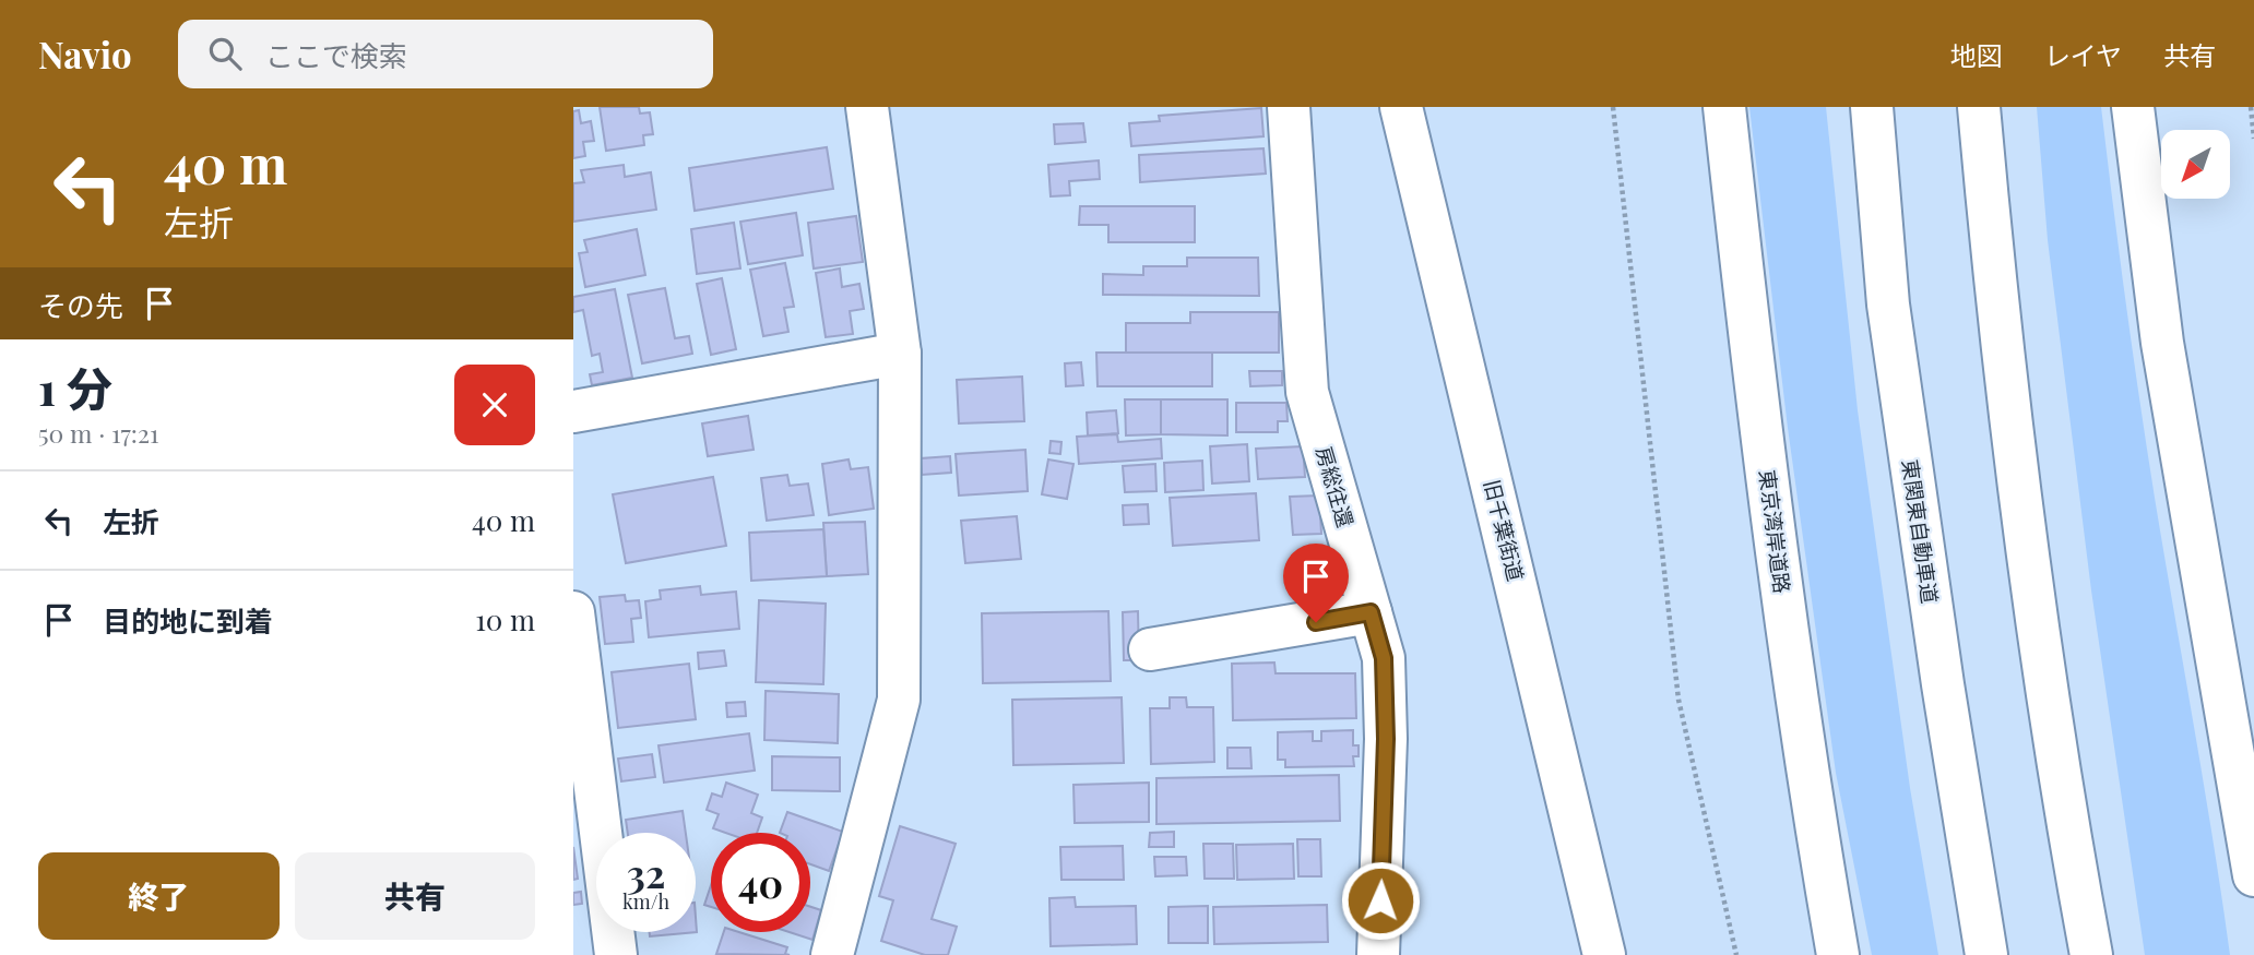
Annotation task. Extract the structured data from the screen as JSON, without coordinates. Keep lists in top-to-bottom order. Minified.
{"streets":{"main road":["房総往還","旧千葉街道","東京湾岸道路","東関東自動車道"]},"north":"bottom left","page":{"header":"Navio","search":"ここで検索","nav":["地図","レイヤ","共有"],"turn":["40 m","左折"],"then":"その先","heading":["1 分","50 m · 17:21"],"list":[{"name":"左折","value":"40 m"},{"name":"目的地に到着","value":"10 m"}],"speed":"32 km/h","limit":"40","buttons":["終了","共有"]}}
